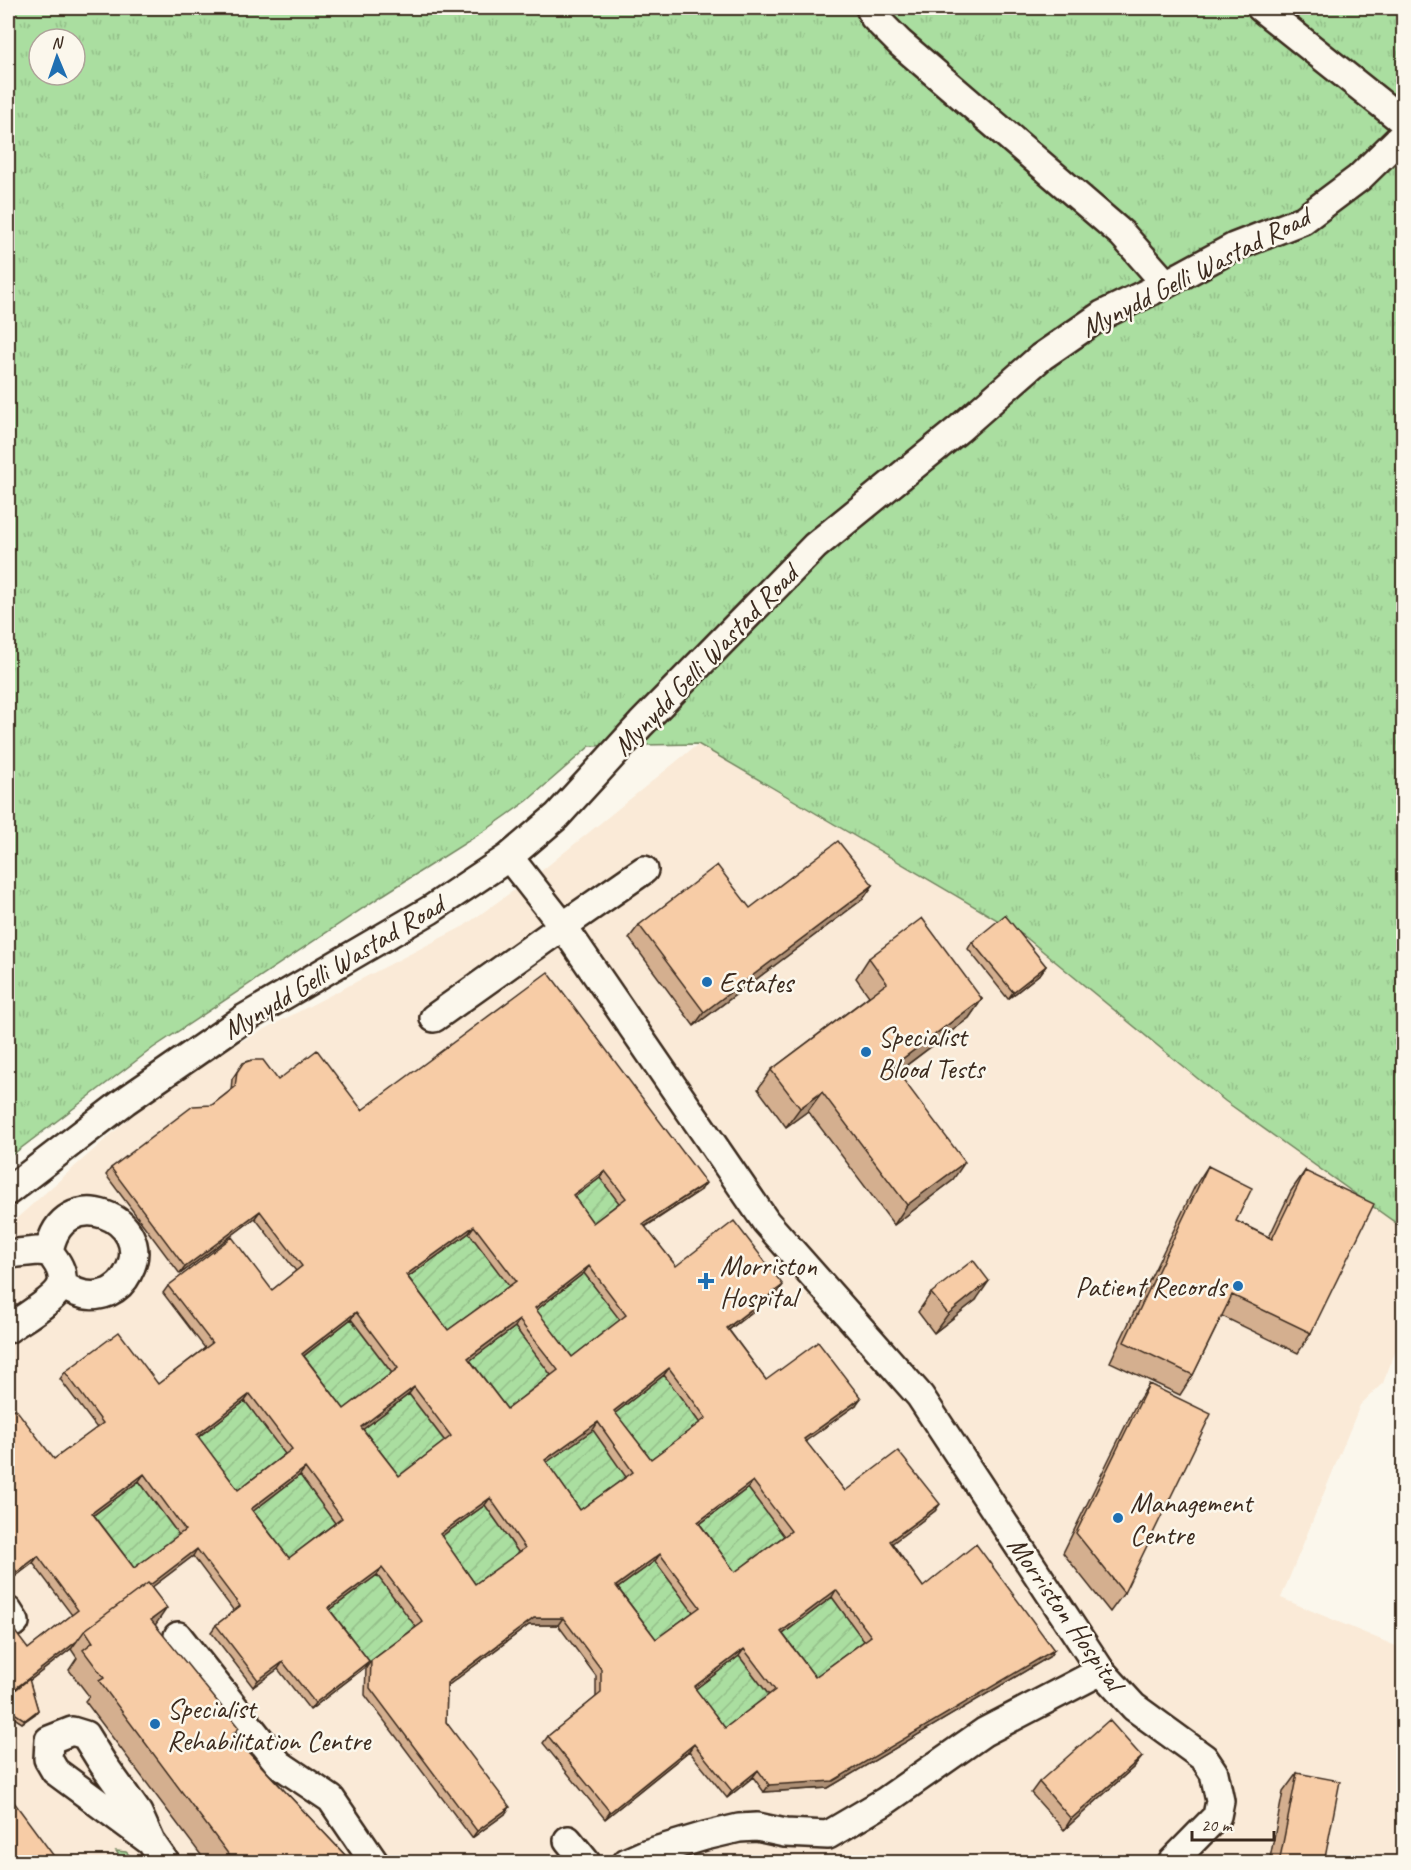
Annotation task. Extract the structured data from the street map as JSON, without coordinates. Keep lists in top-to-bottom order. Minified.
{"streets":{"street":["Mynydd Gelli Wastad Road","Morriston Hospital"]},"crossings":[["Mynydd Gelli Wastad Road","Morriston Hospital"]],"places":{"other":["Estates","Specialist Blood Tests","Patient Records","Management Centre","Specialist Rehabilitation Centre"],"health":["Morriston Hospital"]},"scale_bar":"20 m","north":"top"}
